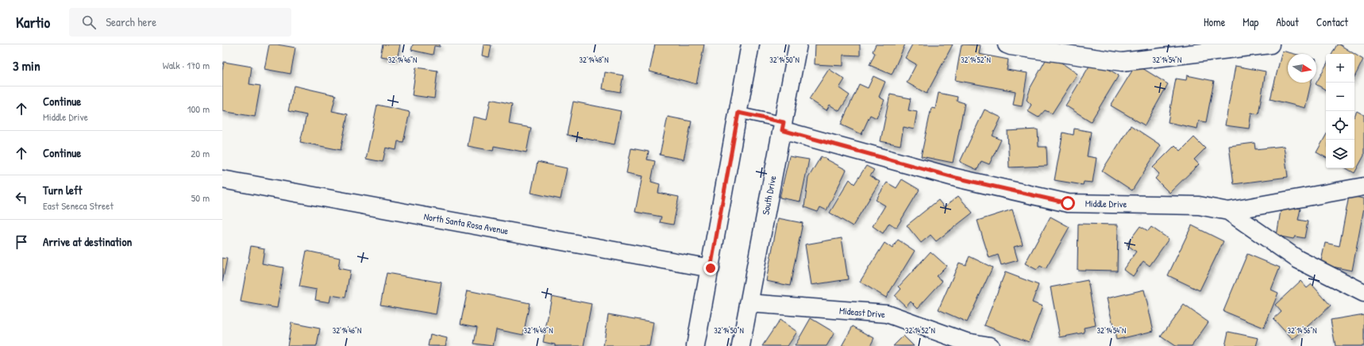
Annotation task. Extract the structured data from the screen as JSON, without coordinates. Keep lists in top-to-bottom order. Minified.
{"streets":{"street":["South Drive","Middle Drive","North Santa Rosa Avenue","Mideast Drive"]},"crossings":[["South Drive","Middle Drive"],["South Drive","Mideast Drive"]],"north":"right","page":{"header":"Kartio","search":"Search here","nav":["Home","Map","About","Contact"],"heading":["3 min","Walk · 170 m"],"map_buttons":["+","−"],"list":[["Continue","Middle Drive","100 m"],["Continue","20 m"],["Turn left","East Seneca Street","50 m"],"Arrive at destination"]},"coordinates":["32°14'46\"N","32°14'48\"N","32°14'50\"N","32°14'52\"N","32°14'54\"N","32°14'56\"N"]}
